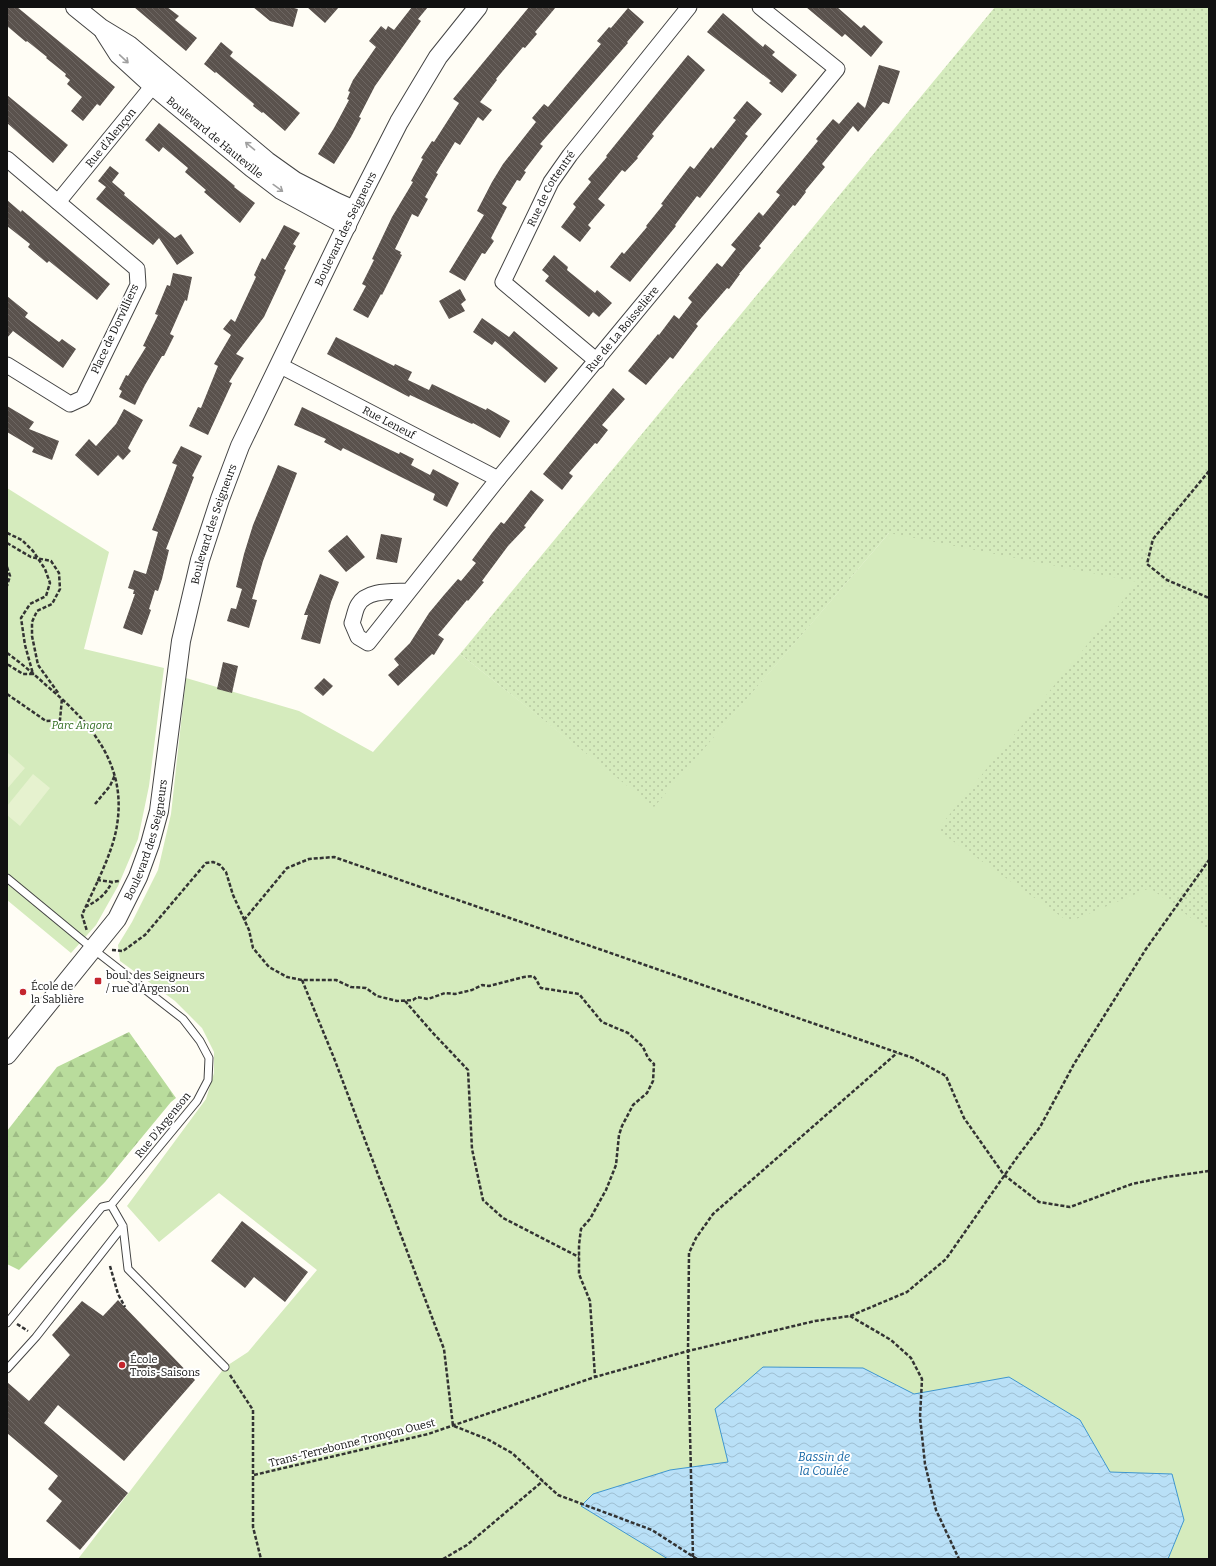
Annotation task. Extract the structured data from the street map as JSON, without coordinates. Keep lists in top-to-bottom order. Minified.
{"streets":{"street":["Rue d'Alençon","Boulevard de Hauteville","Rue de Cottentré","Boulevard des Seigneurs","Place de Dorvilliers","Rue de La Boisselière","Rue Leneuf"],"lane":["Rue D'Argenson"],"path":["Trans-Terrebonne Tronçon Ouest"]},"crossings":[["Rue d'Alençon","Boulevard de Hauteville"],["Rue d'Alençon","Place de Dorvilliers"],["Boulevard de Hauteville","Boulevard des Seigneurs"],["Rue de Cottentré","Rue de La Boisselière"],["Boulevard des Seigneurs","Rue Leneuf"],["Boulevard des Seigneurs","Rue D'Argenson"],["Rue de La Boisselière","Rue Leneuf"]],"water":["Bassin de la Coulée"],"parks":["Parc Angora"],"places":{"transit":["boul. des Seigneurs / rue d'Argenson"],"other":["École de la Sablière","École Trois-Saisons"]}}
